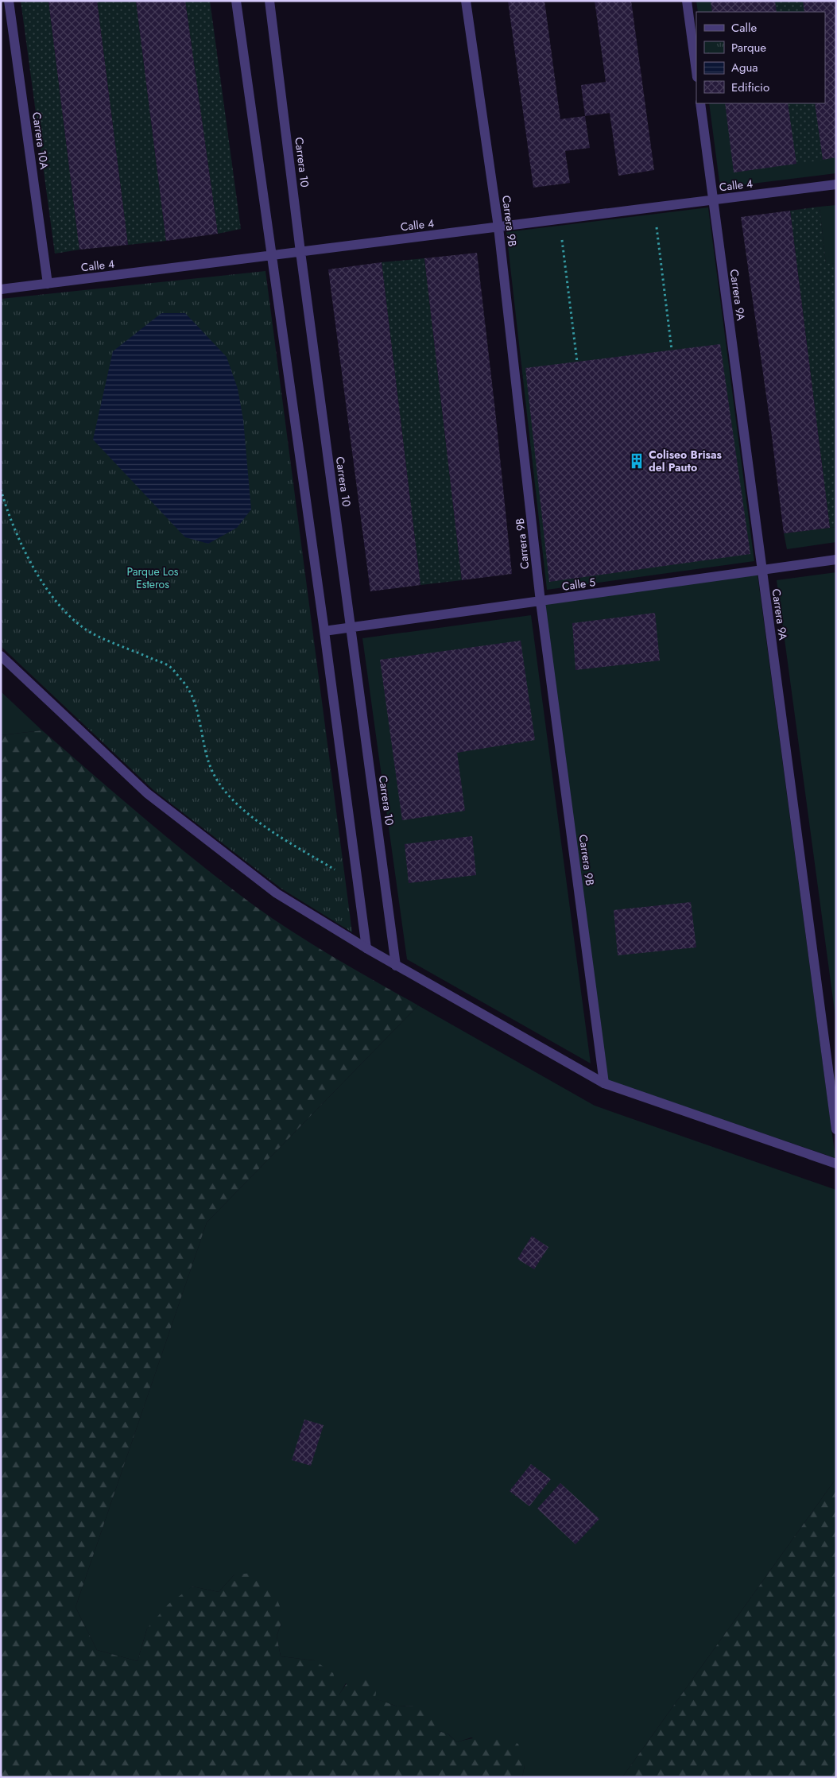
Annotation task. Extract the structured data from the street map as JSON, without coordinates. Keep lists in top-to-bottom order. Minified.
{"streets":{"street":["Carrera 10A","Carrera 10","Calle 4","Carrera 9B","Carrera 9A","Calle 5"]},"crossings":[["Carrera 10A","Calle 4"],["Carrera 10","Calle 4"],["Carrera 10","Calle 5"],["Calle 4","Carrera 9B"],["Calle 4","Carrera 9A"],["Carrera 9B","Calle 5"],["Carrera 9A","Calle 5"]],"parks":["Parque Los Esteros"],"places":{"building":["Coliseo Brisas del Pauto"]},"legend":["Calle","Parque","Agua","Edificio"]}
